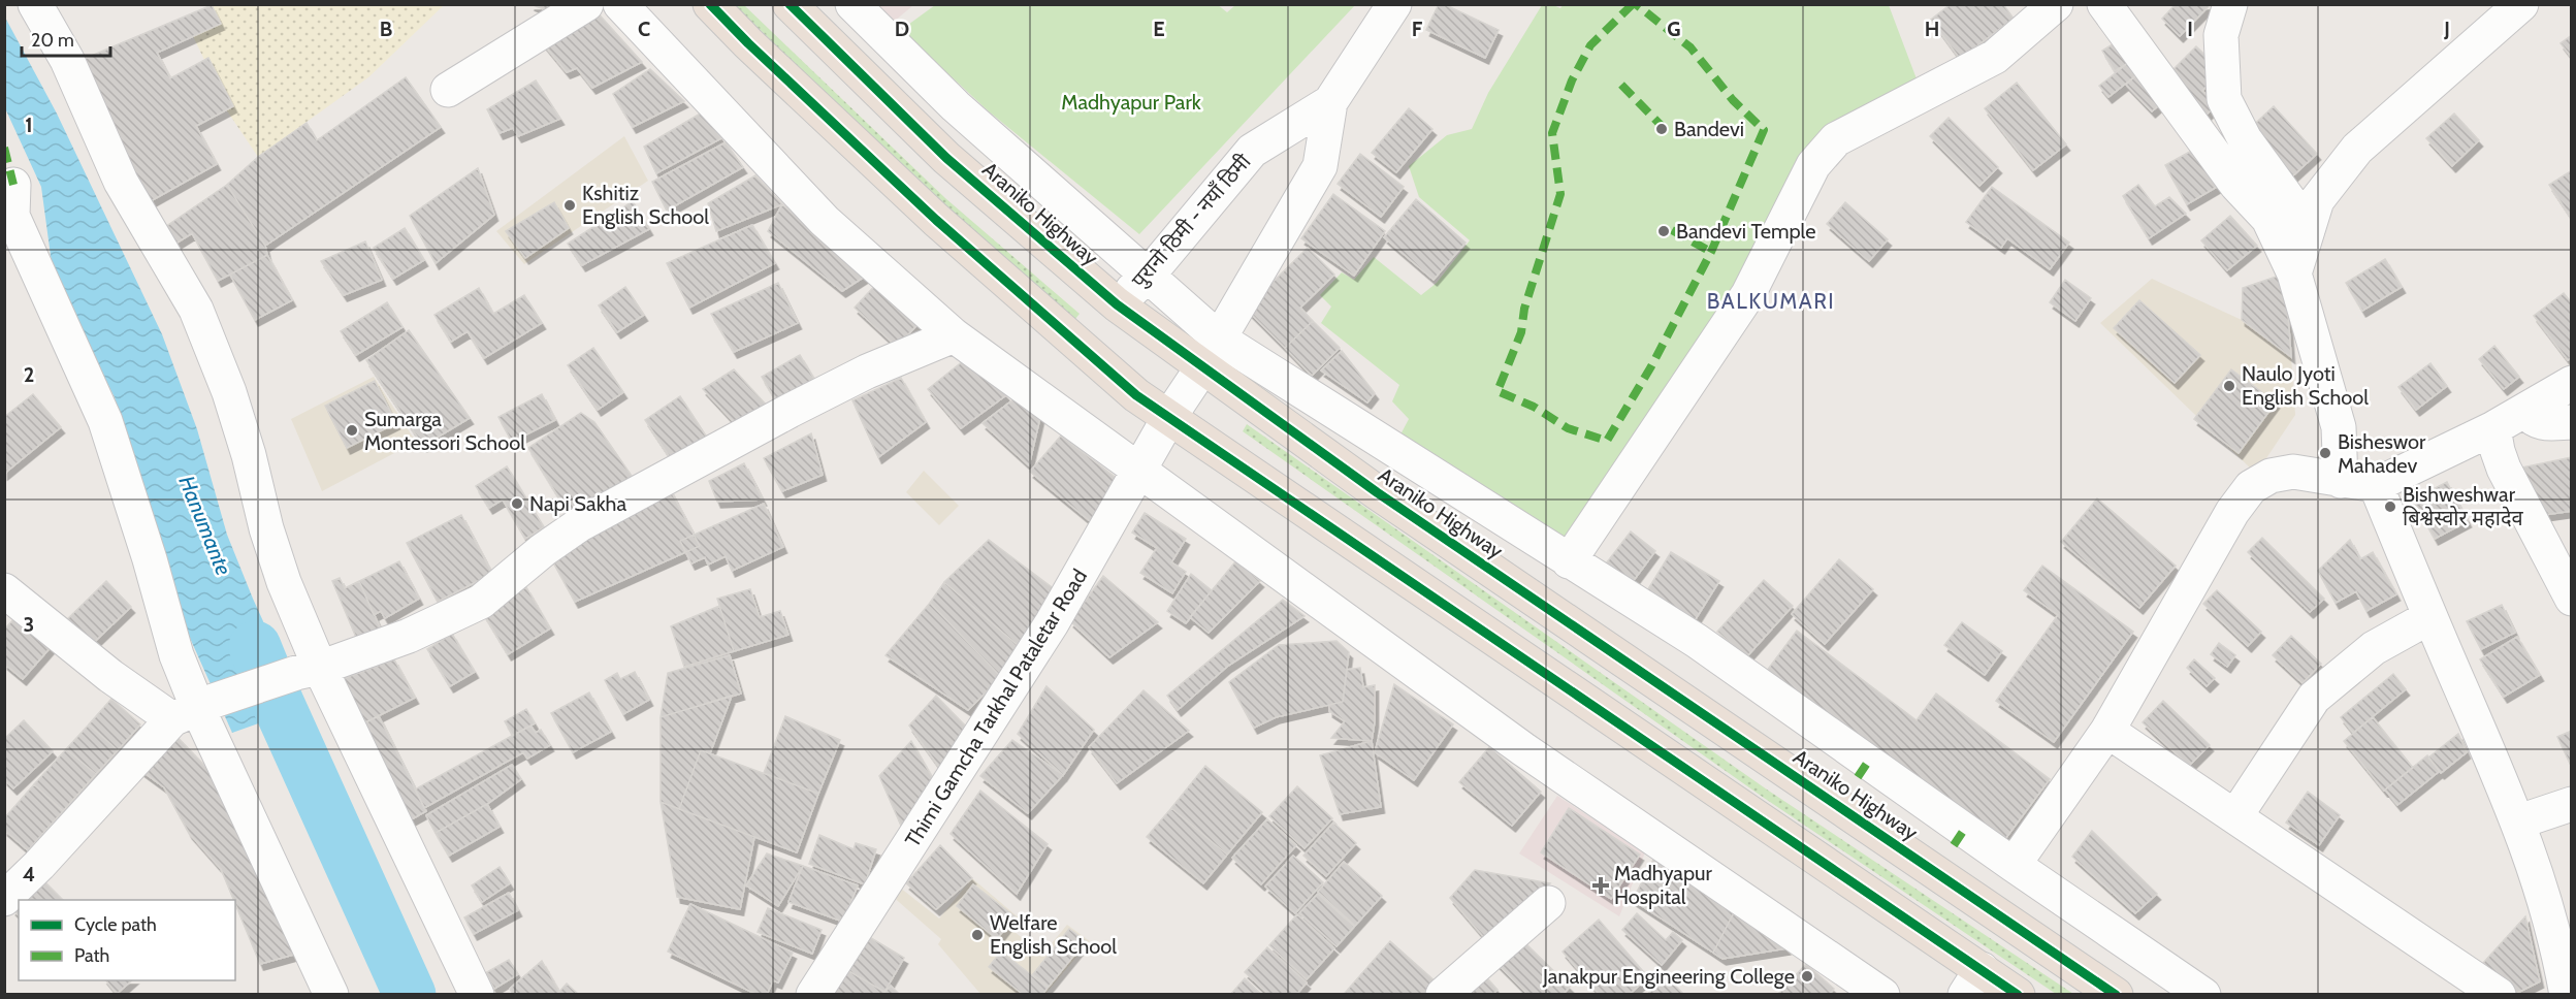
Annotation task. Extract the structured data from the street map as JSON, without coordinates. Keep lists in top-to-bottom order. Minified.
{"streets":{"highway":["Araniko Highway"],"street":["पुरानो ठिमी - नयाँ ठिमी","Thimi Gamcha Tarkhal Pataletar Road"]},"crossings":[["Araniko Highway","पुरानो ठिमी - नयाँ ठिमी"],["Araniko Highway","Thimi Gamcha Tarkhal Pataletar Road"],["पुरानो ठिमी - नयाँ ठिमी","Thimi Gamcha Tarkhal Pataletar Road"]],"districts":["BALKUMARI"],"water":["Hanumante"],"parks":["Madhyapur Park"],"places":{"other":["Bandevi","Kshitiz English School","Bandevi Temple","Naulo Jyoti English School","Sumarga Montessori School","Bisheswor Mahadev","Napi Sakha","Bishweshwar बिश्वेस्वोर महादेव","Welfare English School","Janakpur Engineering College"],"health":["Madhyapur Hospital"]},"legend":["Cycle path","Path"],"scale_bar":"20 m","grid":{"columns":["B","C","D","E","F","G","H","I","J"],"rows":["1","2","3","4"]}}
